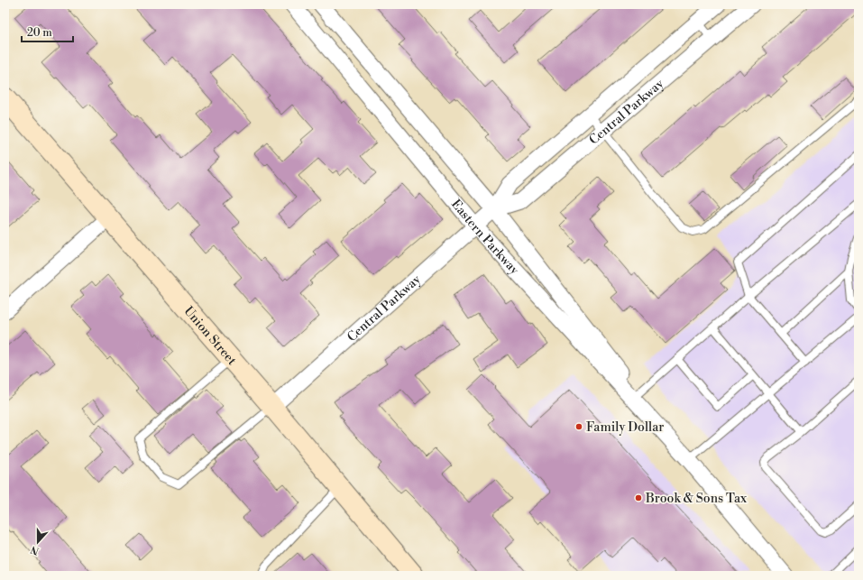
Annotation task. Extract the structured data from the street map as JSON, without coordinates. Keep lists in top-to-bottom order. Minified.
{"streets":{"main road":["Union Street"],"street":["Central Parkway","Eastern Parkway"]},"crossings":[["Central Parkway","Eastern Parkway"],["Central Parkway","Union Street"]],"places":["Family Dollar","Brook & Sons Tax"],"scale_bar":"20 m","north":"bottom"}
